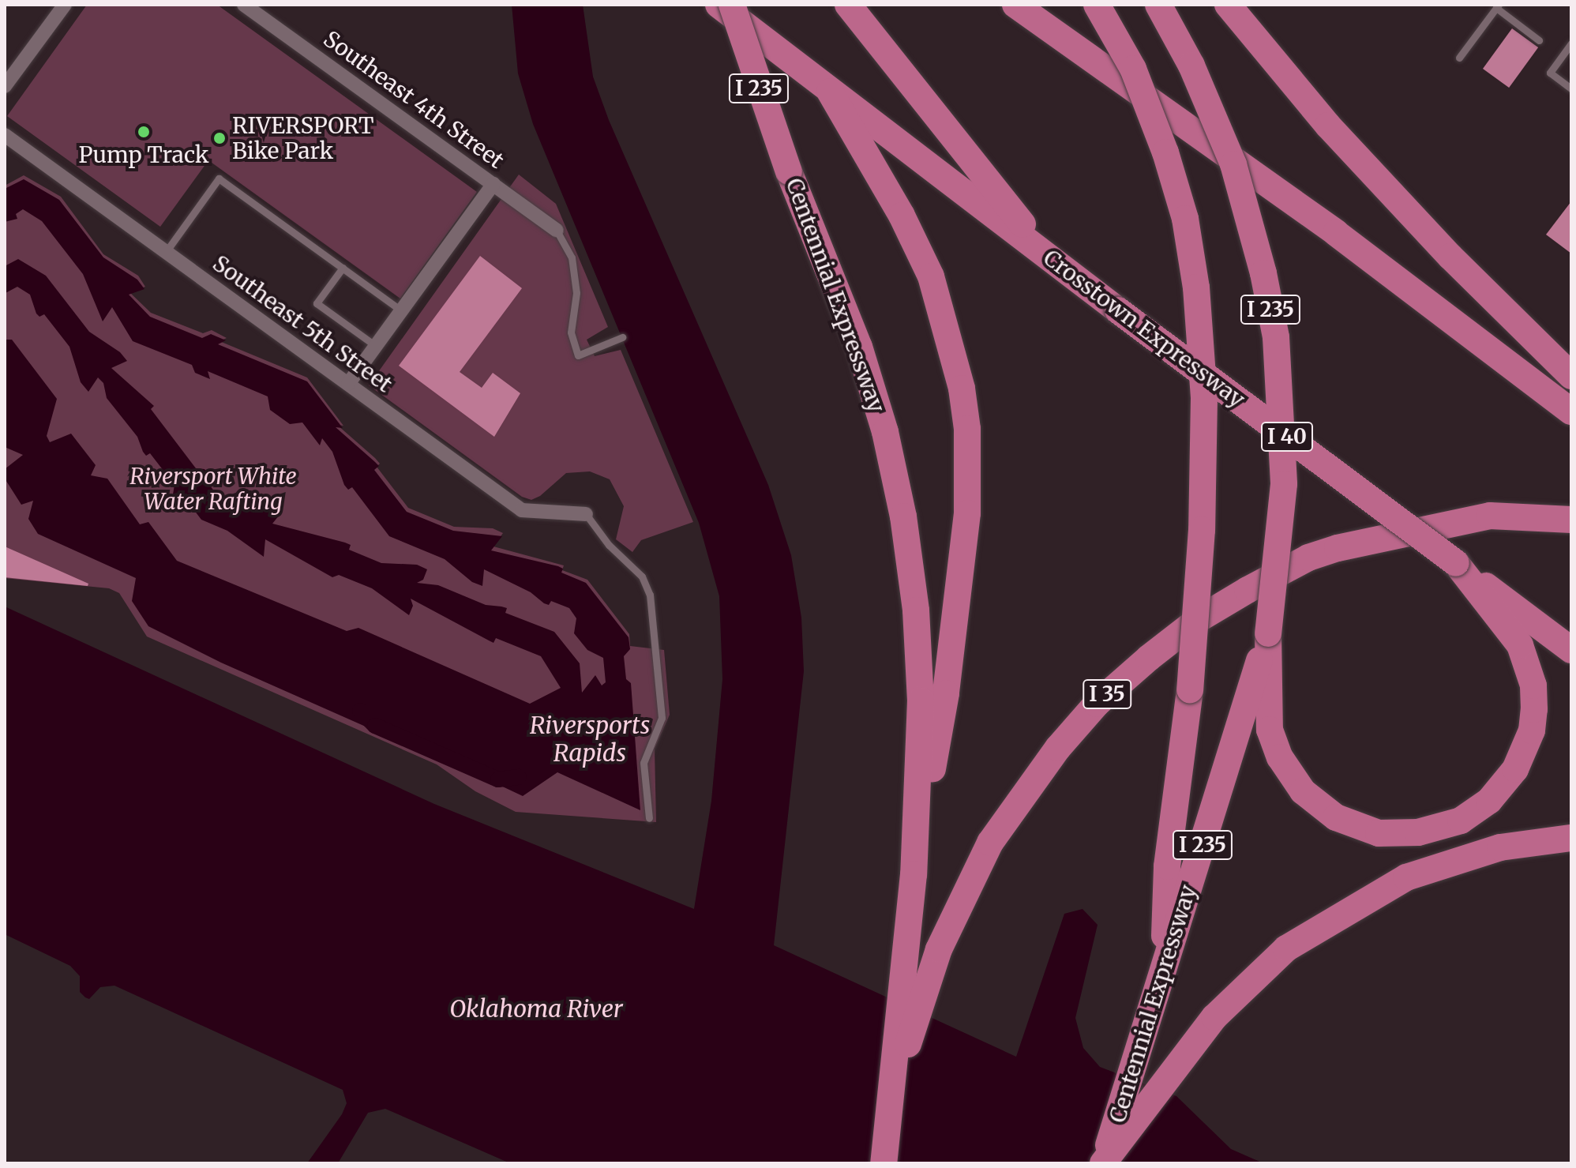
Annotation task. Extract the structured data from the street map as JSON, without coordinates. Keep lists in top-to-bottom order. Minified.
{"streets":{"highway":["I 235","Centennial Expressway","Crosstown Expressway","I 40","I 35"],"street":["Southeast 4th Street","Southeast 5th Street"]},"crossings":[["Centennial Expressway","I 35"]],"water":["Riversports Rapids","Oklahoma River"],"parks":["Riversport White Water Rafting"],"places":["Pump Track","RIVERSPORT Bike Park"]}
